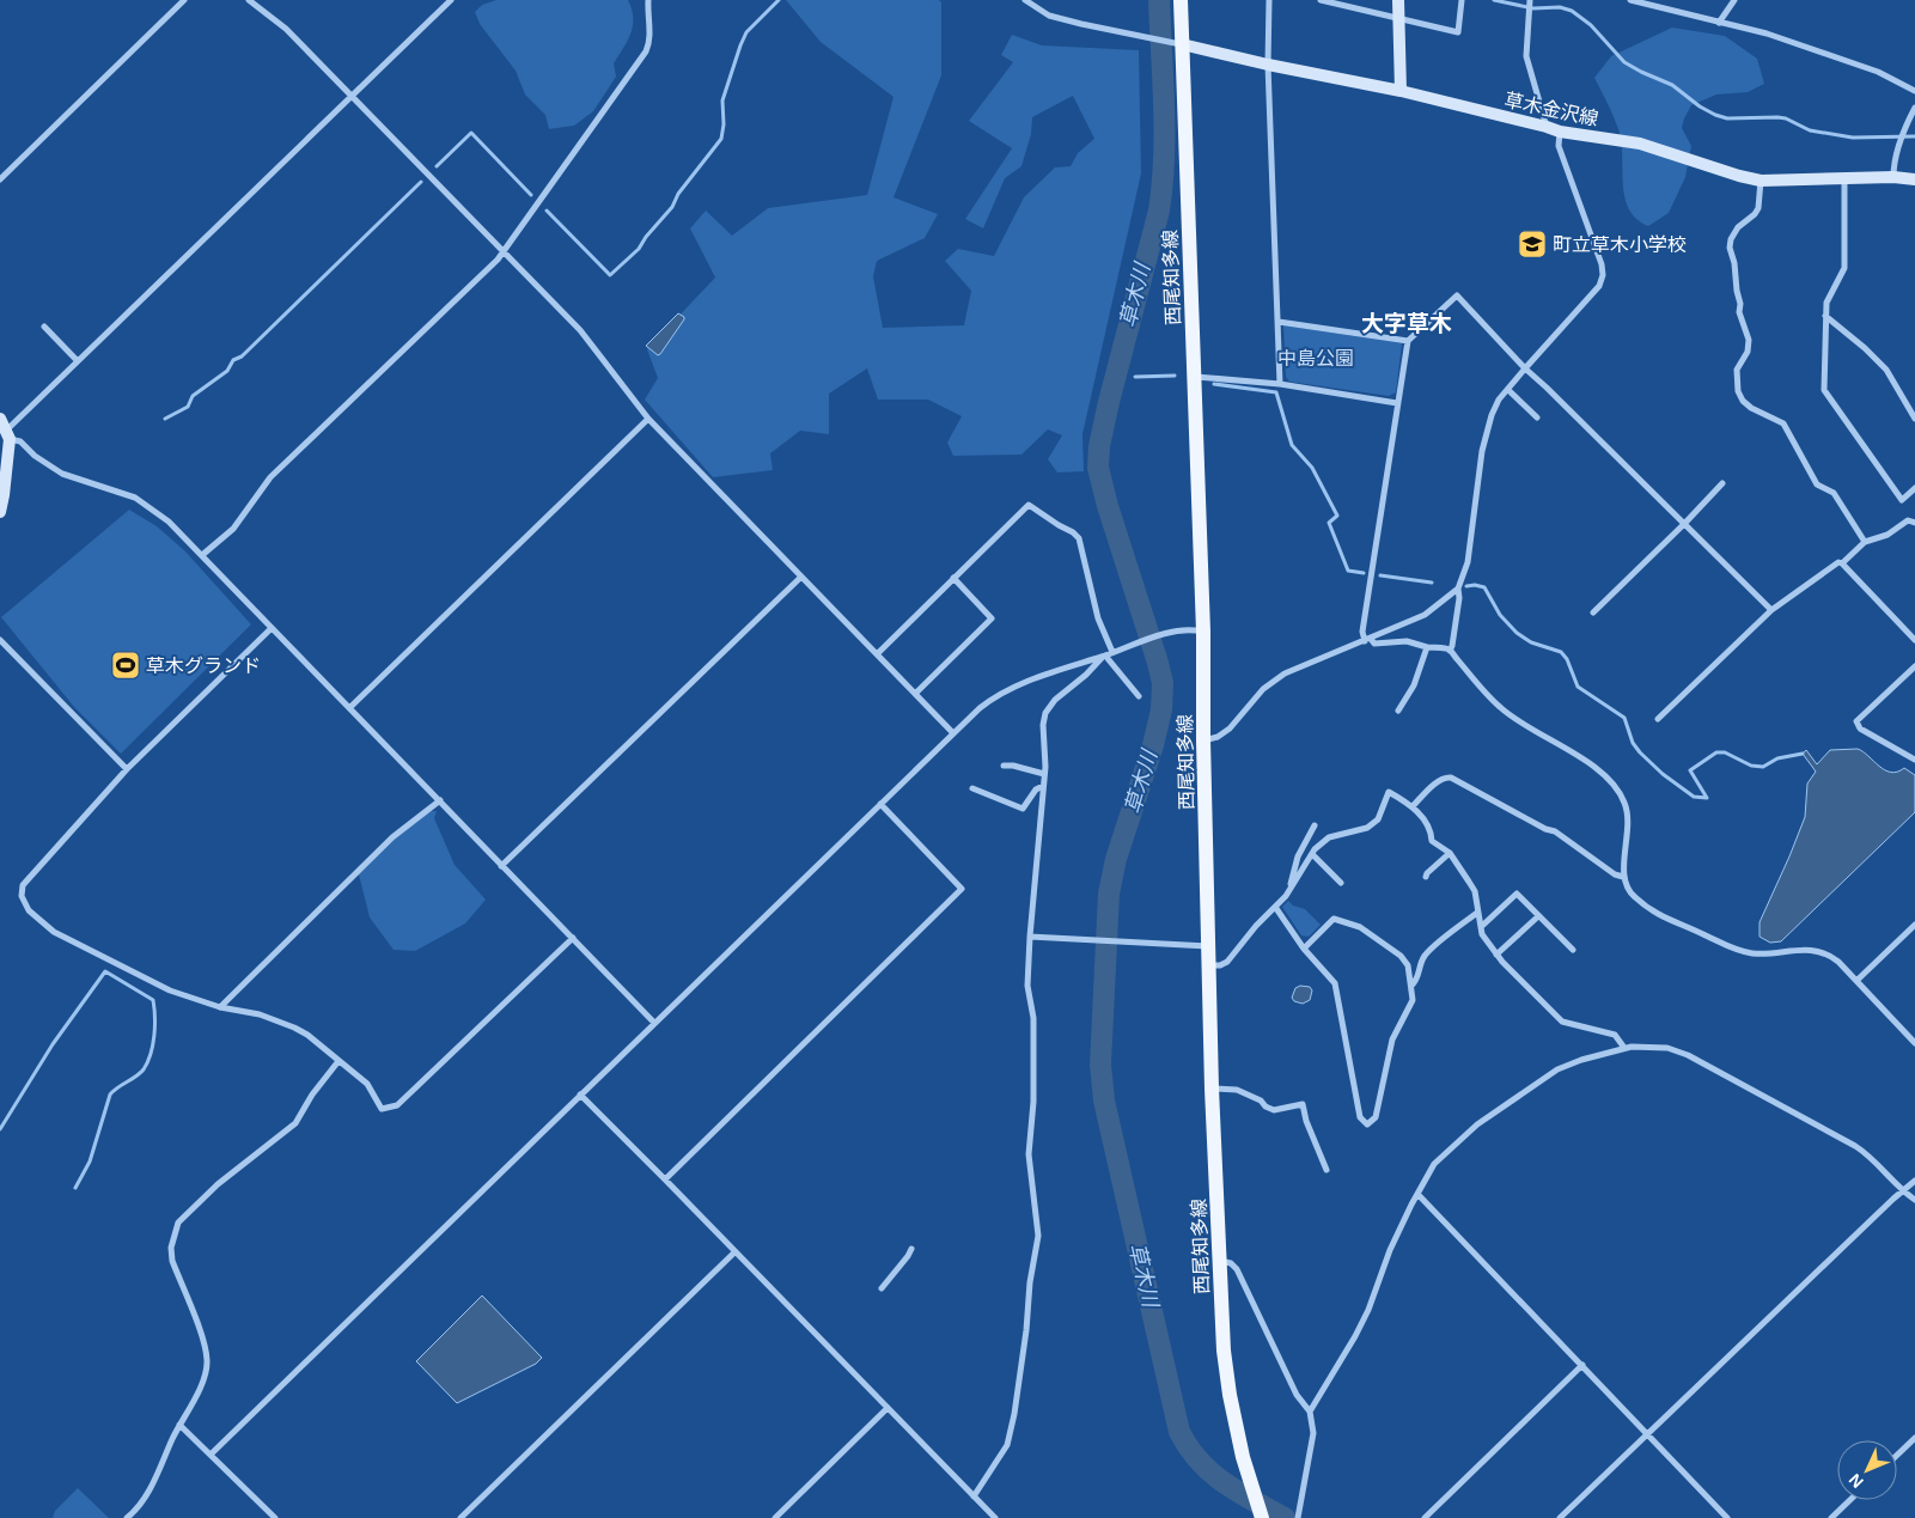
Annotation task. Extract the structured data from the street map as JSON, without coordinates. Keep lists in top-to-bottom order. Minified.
{"streets":{"main road":["草木金沢線","西尾知多線"]},"crossings":[["草木金沢線","西尾知多線"]],"districts":["大字草木"],"water":["草木川"],"parks":["中島公園"],"places":{"school or university":["町立草木小学校"],"sports":["草木グランド"]},"north":"bottom left"}
